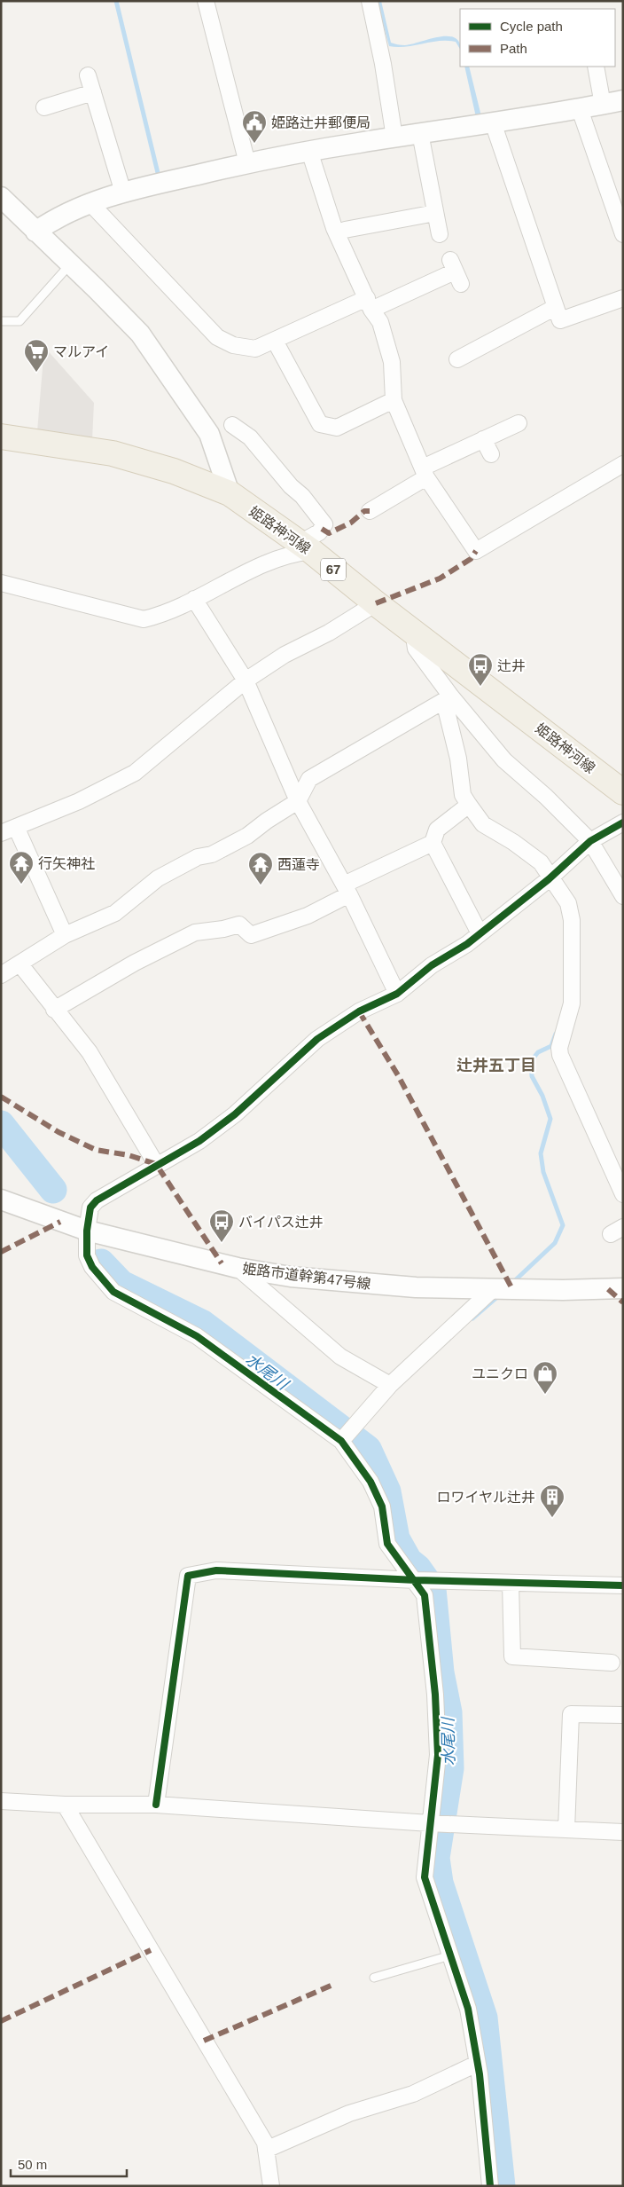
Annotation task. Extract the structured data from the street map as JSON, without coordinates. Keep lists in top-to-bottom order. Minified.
{"streets":{"main road":["姫路神河線","67"],"street":["姫路市道幹第47号線"]},"districts":["辻井五丁目"],"water":["水尾川"],"places":{"public building":["姫路辻井郵便局"],"supermarket":["マルアイ"],"bus stop":["辻井","バイパス辻井"],"temple":["行矢神社","西蓮寺"],"shop":["ユニクロ"],"building":["ロワイヤル辻井"]},"legend":["Cycle path","Path"],"scale_bar":"50 m"}
